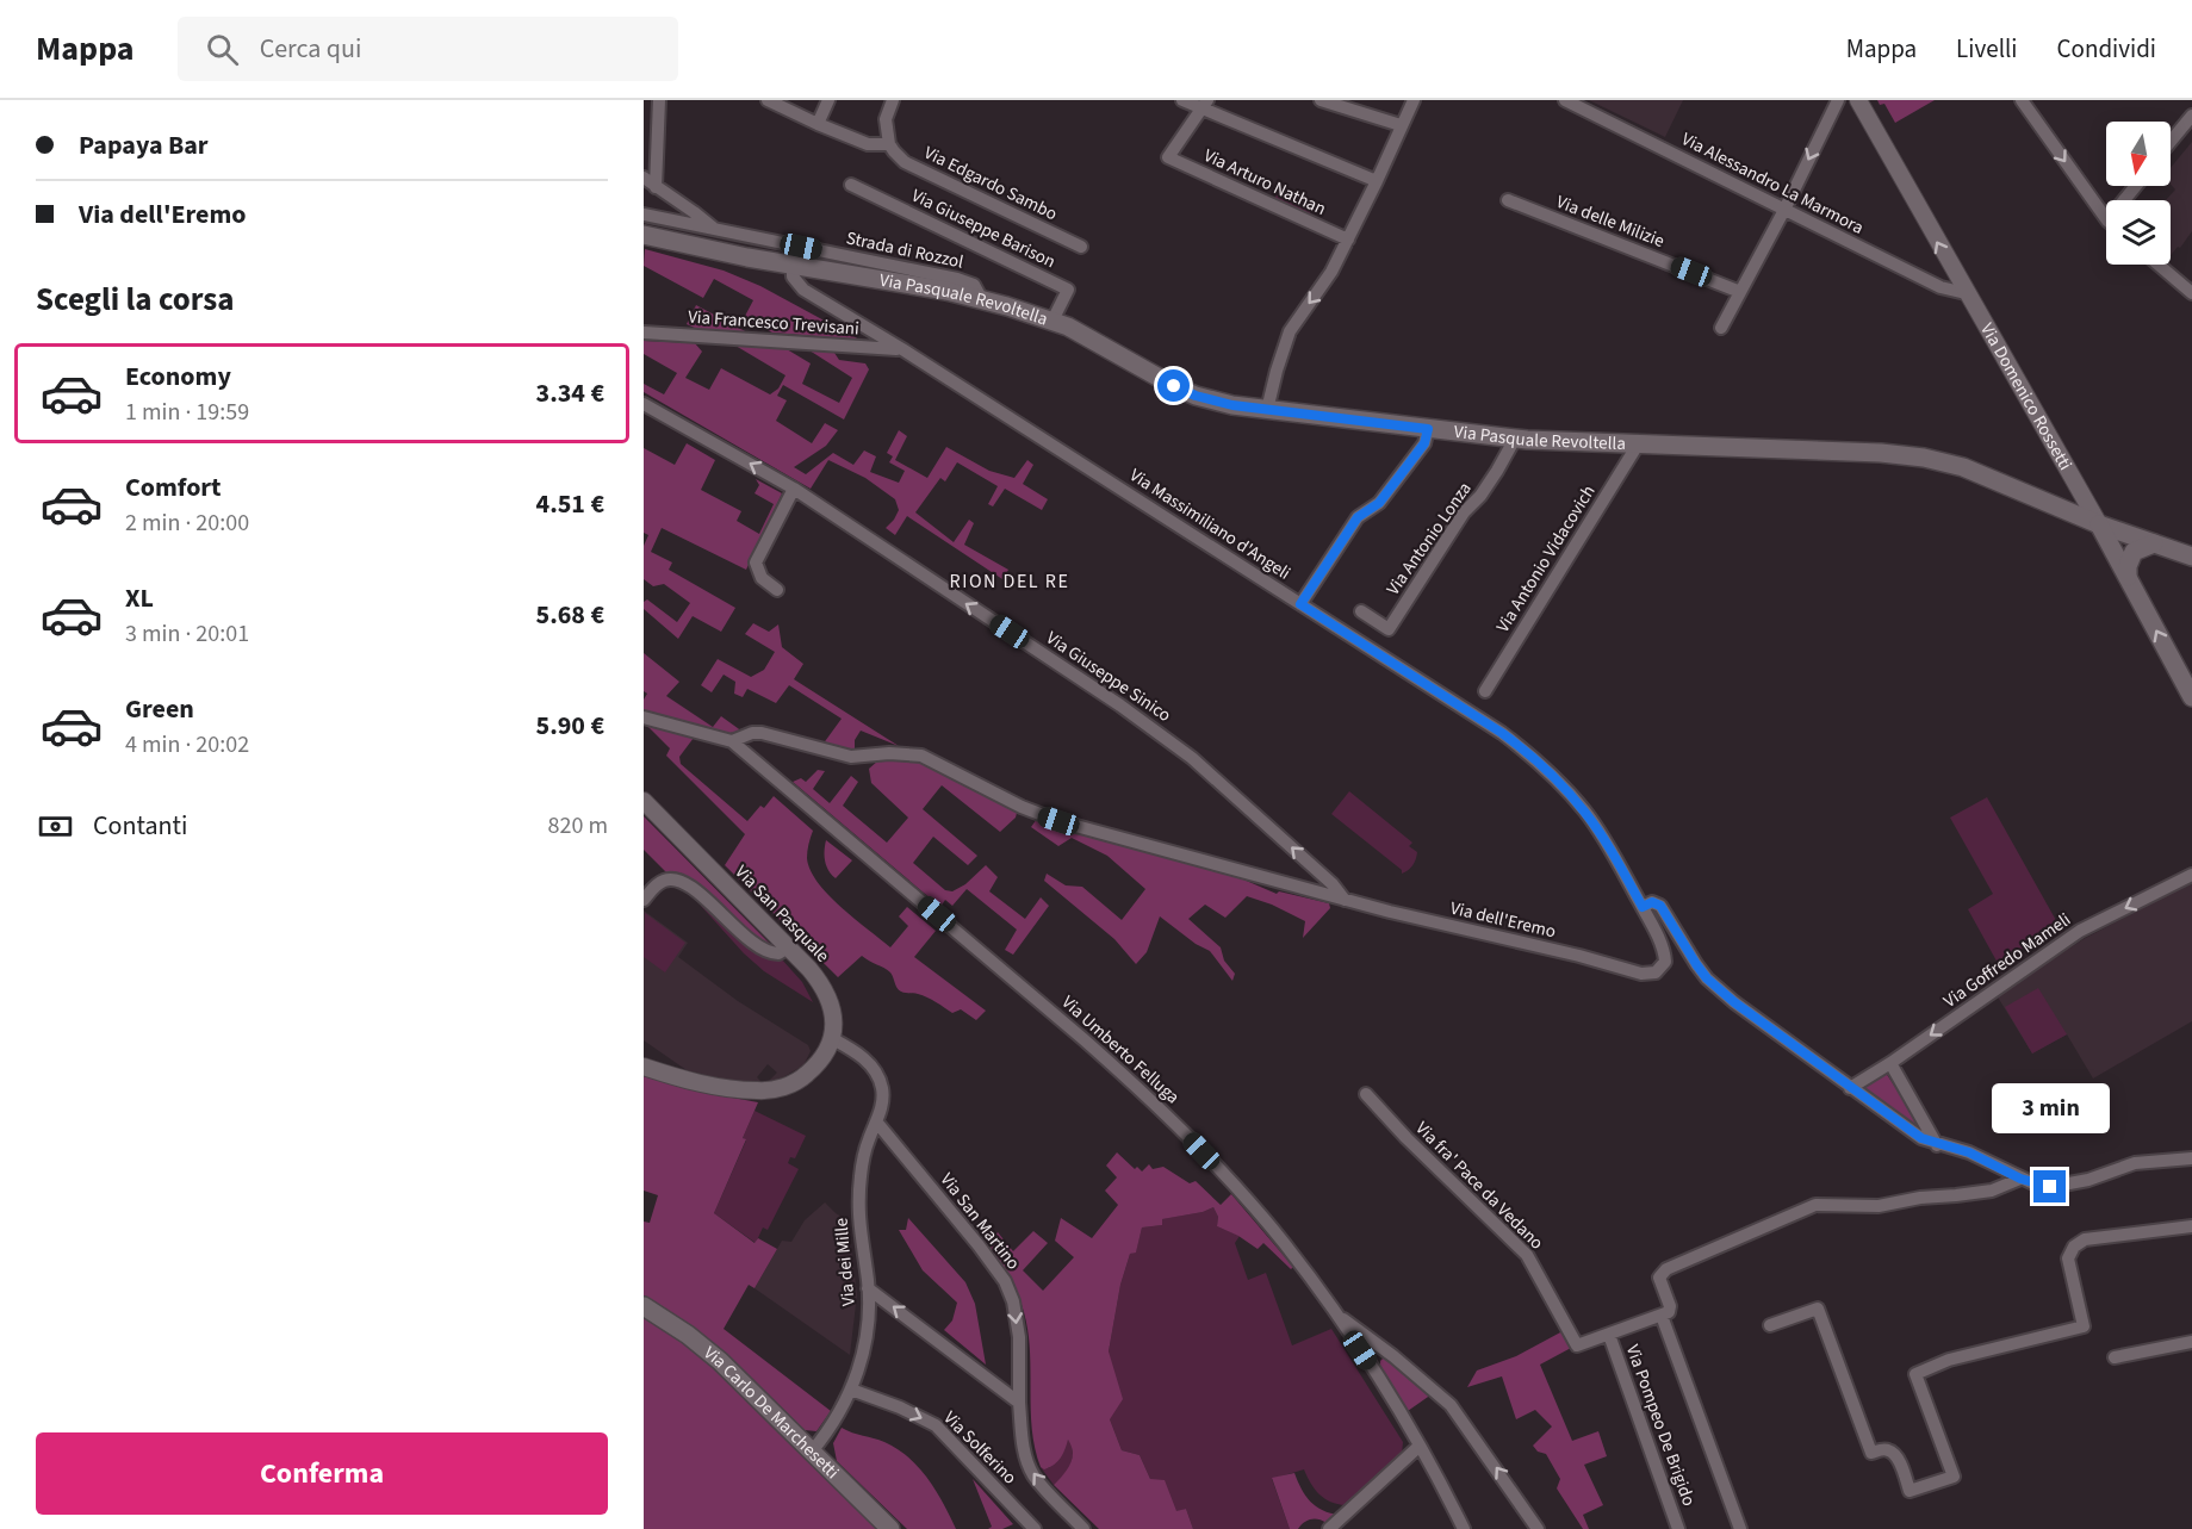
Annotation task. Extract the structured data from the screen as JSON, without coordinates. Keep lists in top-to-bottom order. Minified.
{"streets":{"main road":["Via Pasquale Revoltella","Via Domenico Rossetti","Via Carlo De Marchesetti"],"street":["Via Arturo Nathan","Via Edgardo Sambo","Via Alessandro La Marmora","Via delle Milizie","Via Giuseppe Barison","Strada di Rozzol","Via Francesco Trevisani","Via Massimiliano d'Angeli","Via Antonio Lonza","Via Antonio Vidacovich","Via Giuseppe Sinico","Via San Pasquale","Via dell'Eremo","Via Goffredo Mameli","Via Umberto Felluga","Via fra' Pace da Vedano","Via San Martino","Via dei Mille","Via Pompeo De Brigido","Via Solferino"]},"crossings":[["Via Alessandro La Marmora","Via Domenico Rossetti"],["Via Giuseppe Barison","Via Pasquale Revoltella"],["Strada di Rozzol","Via Pasquale Revoltella"],["Via Pasquale Revoltella","Via Domenico Rossetti"],["Via Pasquale Revoltella","Via Massimiliano d'Angeli"],["Via Pasquale Revoltella","Via Antonio Lonza"],["Via Pasquale Revoltella","Via Antonio Vidacovich"],["Via Francesco Trevisani","Via Massimiliano d'Angeli"],["Via Massimiliano d'Angeli","Via dell'Eremo"],["Via Giuseppe Sinico","Via dell'Eremo"],["Via San Pasquale","Via dei Mille"],["Via dell'Eremo","Via Umberto Felluga"],["Via fra' Pace da Vedano","Via Pompeo De Brigido"],["Via San Martino","Via dei Mille"],["Via dei Mille","Via Carlo De Marchesetti"],["Via dei Mille","Via Solferino"]],"one_way":["Via Domenico Rossetti","Via Giuseppe Sinico","Via Goffredo Mameli"],"districts":["RION DEL RE"],"north":"bottom","page":{"header":"Mappa","search":"Cerca qui","nav":["Mappa","Livelli","Condividi"],"banner":["Papaya Bar","Via dell'Eremo"],"heading":"Scegli la corsa","list":[{"name":"Economy","note":"1 min · 19:59","value":"3.34 €"},{"name":"Comfort","note":"2 min · 20:00","value":"4.51 €"},{"name":"XL","note":"3 min · 20:01","value":"5.68 €"},{"name":"Green","note":"4 min · 20:02","value":"5.90 €"}],"pay":["Contanti","820 m"],"bubble":"3 min","buttons":"Conferma"}}
